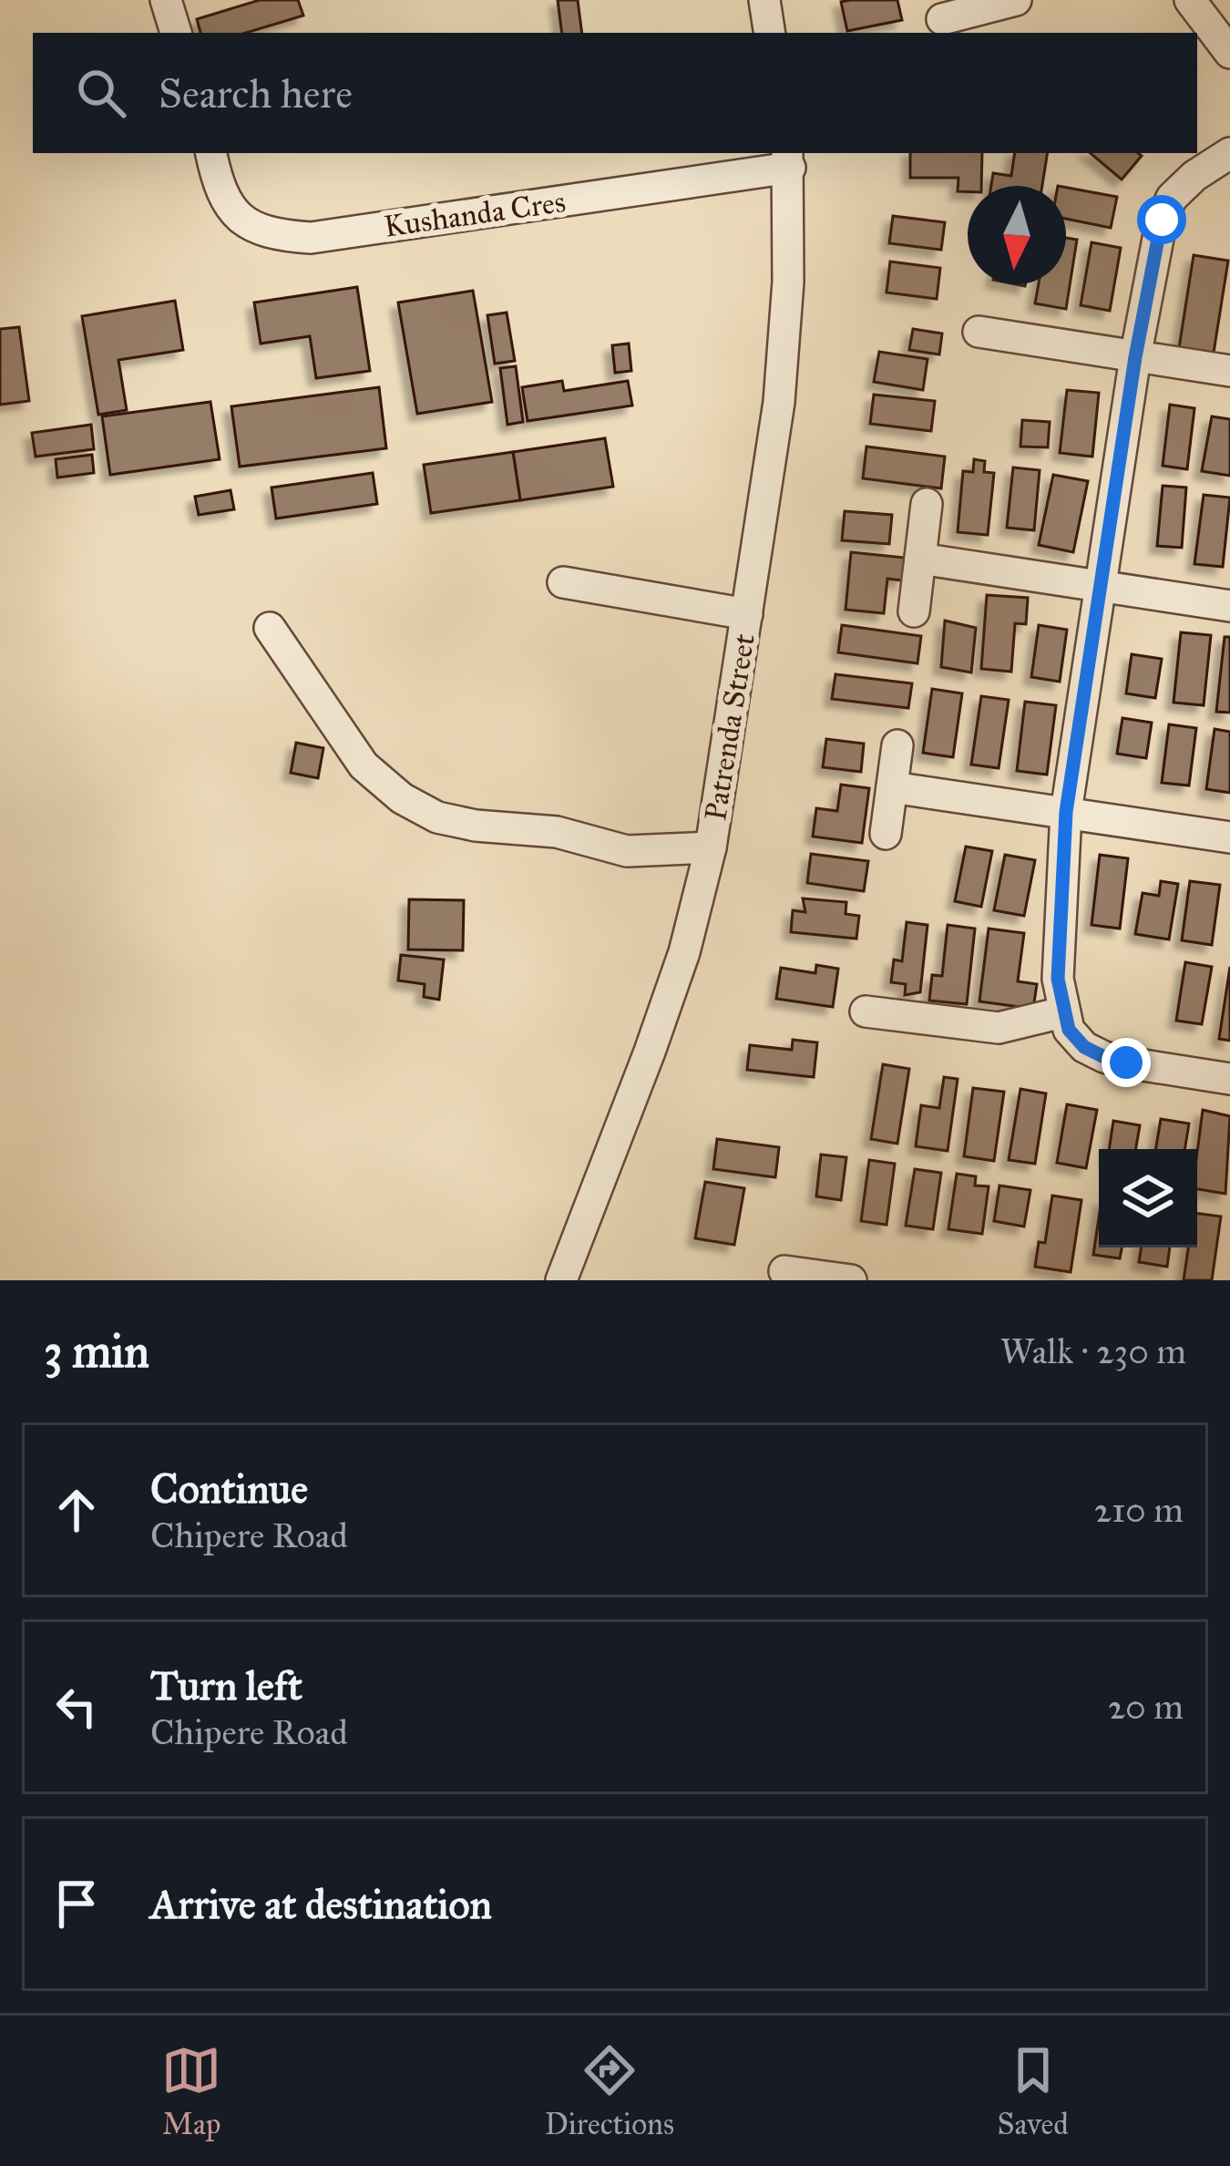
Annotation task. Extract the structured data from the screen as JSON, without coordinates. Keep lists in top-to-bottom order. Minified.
{"streets":{"street":["Kushanda Cres","Patrenda Street"]},"crossings":[["Kushanda Cres","Patrenda Street"]],"north":"bottom","page":{"search":"Search here","heading":["3 min","Walk · 230 m"],"list":[["Continue","Chipere Road","210 m"],["Turn left","Chipere Road","20 m"],"Arrive at destination"],"nav":["Map","Directions","Saved"]}}
